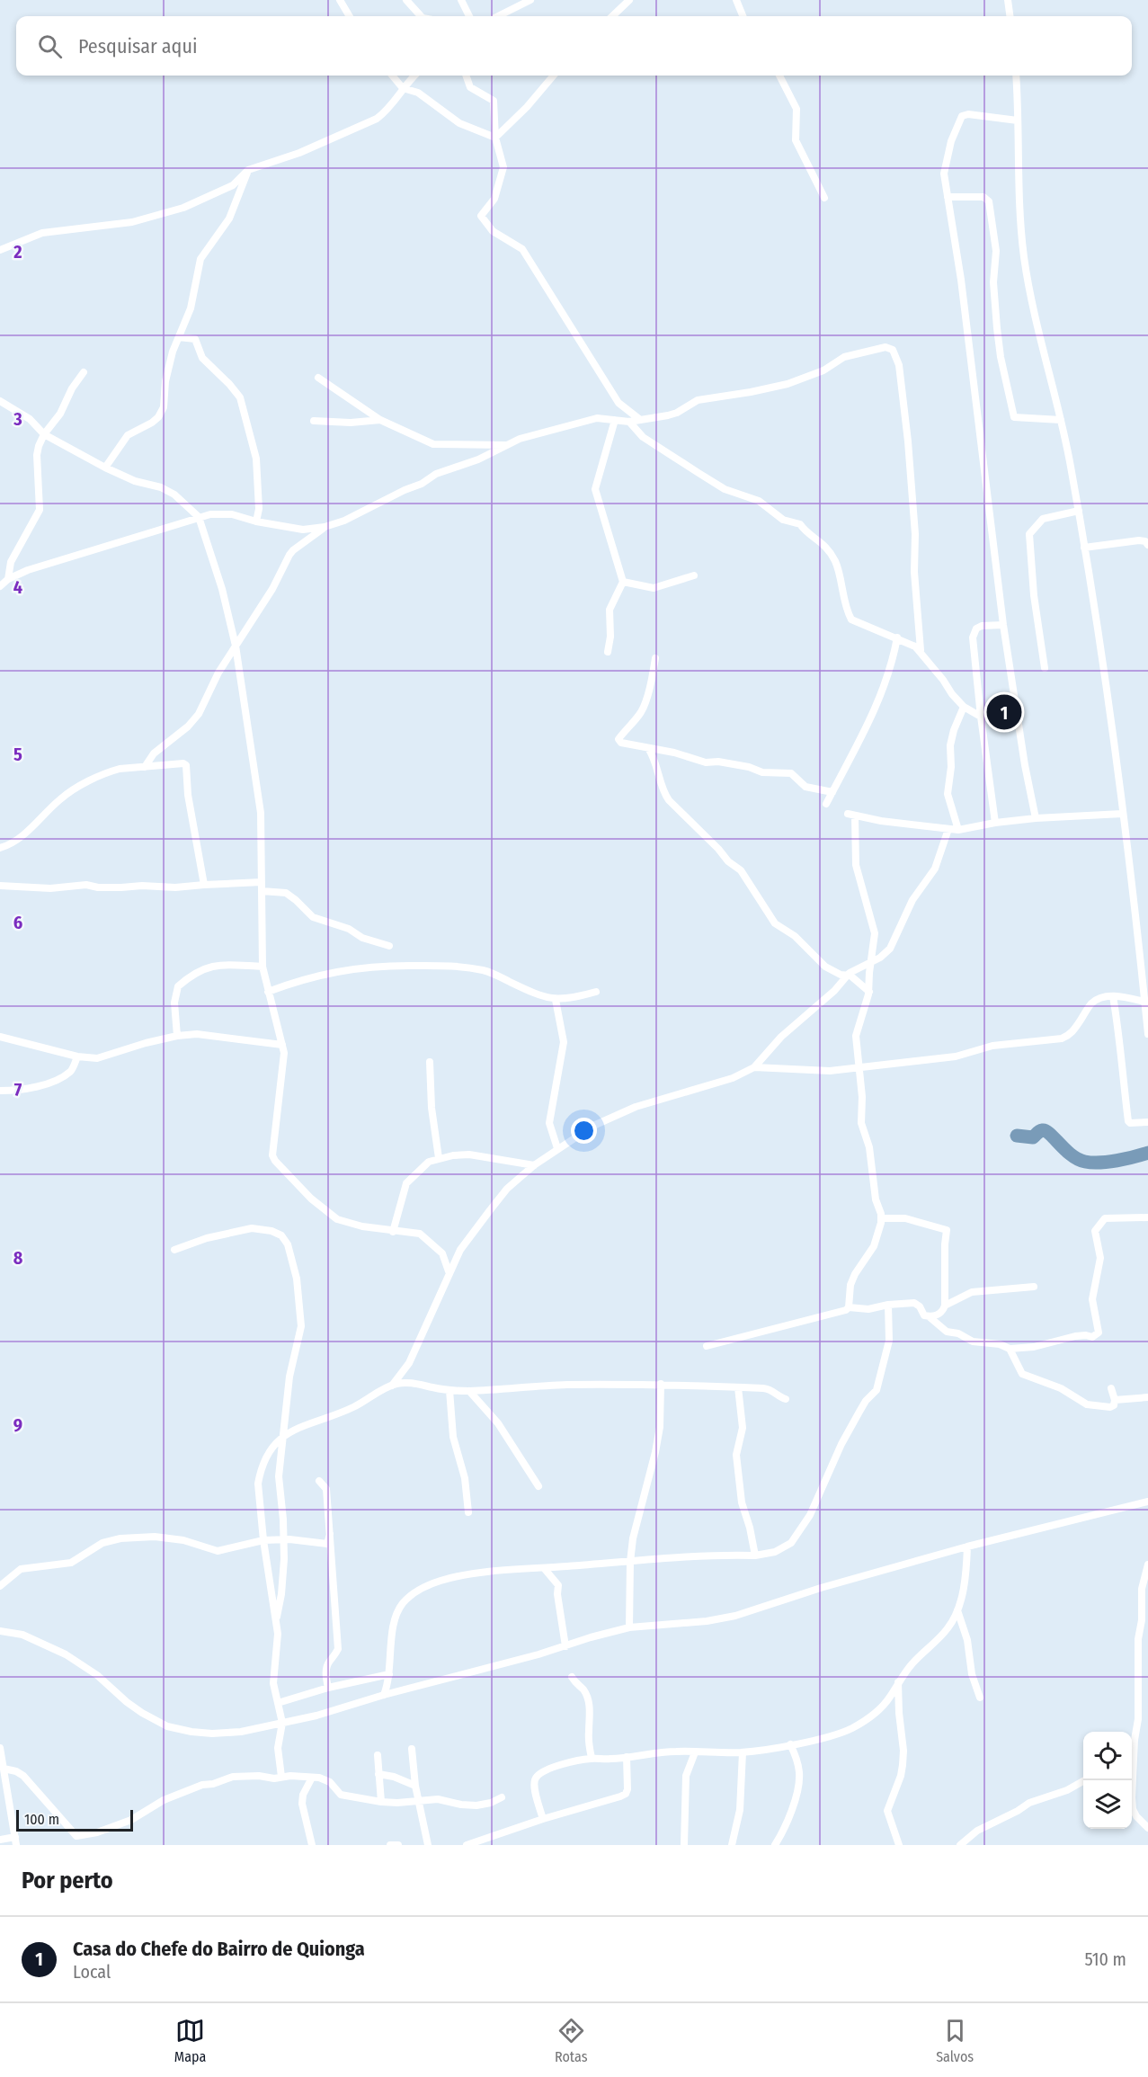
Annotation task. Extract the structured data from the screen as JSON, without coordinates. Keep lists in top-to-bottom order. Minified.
{"scale_bar":"100 m","page":{"search":"Pesquisar aqui","pins":"1","scale":"100 m","heading":"Por perto","list":[{"mark":"1","name":"Casa do Chefe do Bairro de Quionga","note":"Local","value":"510 m"}],"nav":["Mapa","Rotas","Salvos"]},"grid":{"rows":["2","3","4","5","6","7","8","9"]}}
